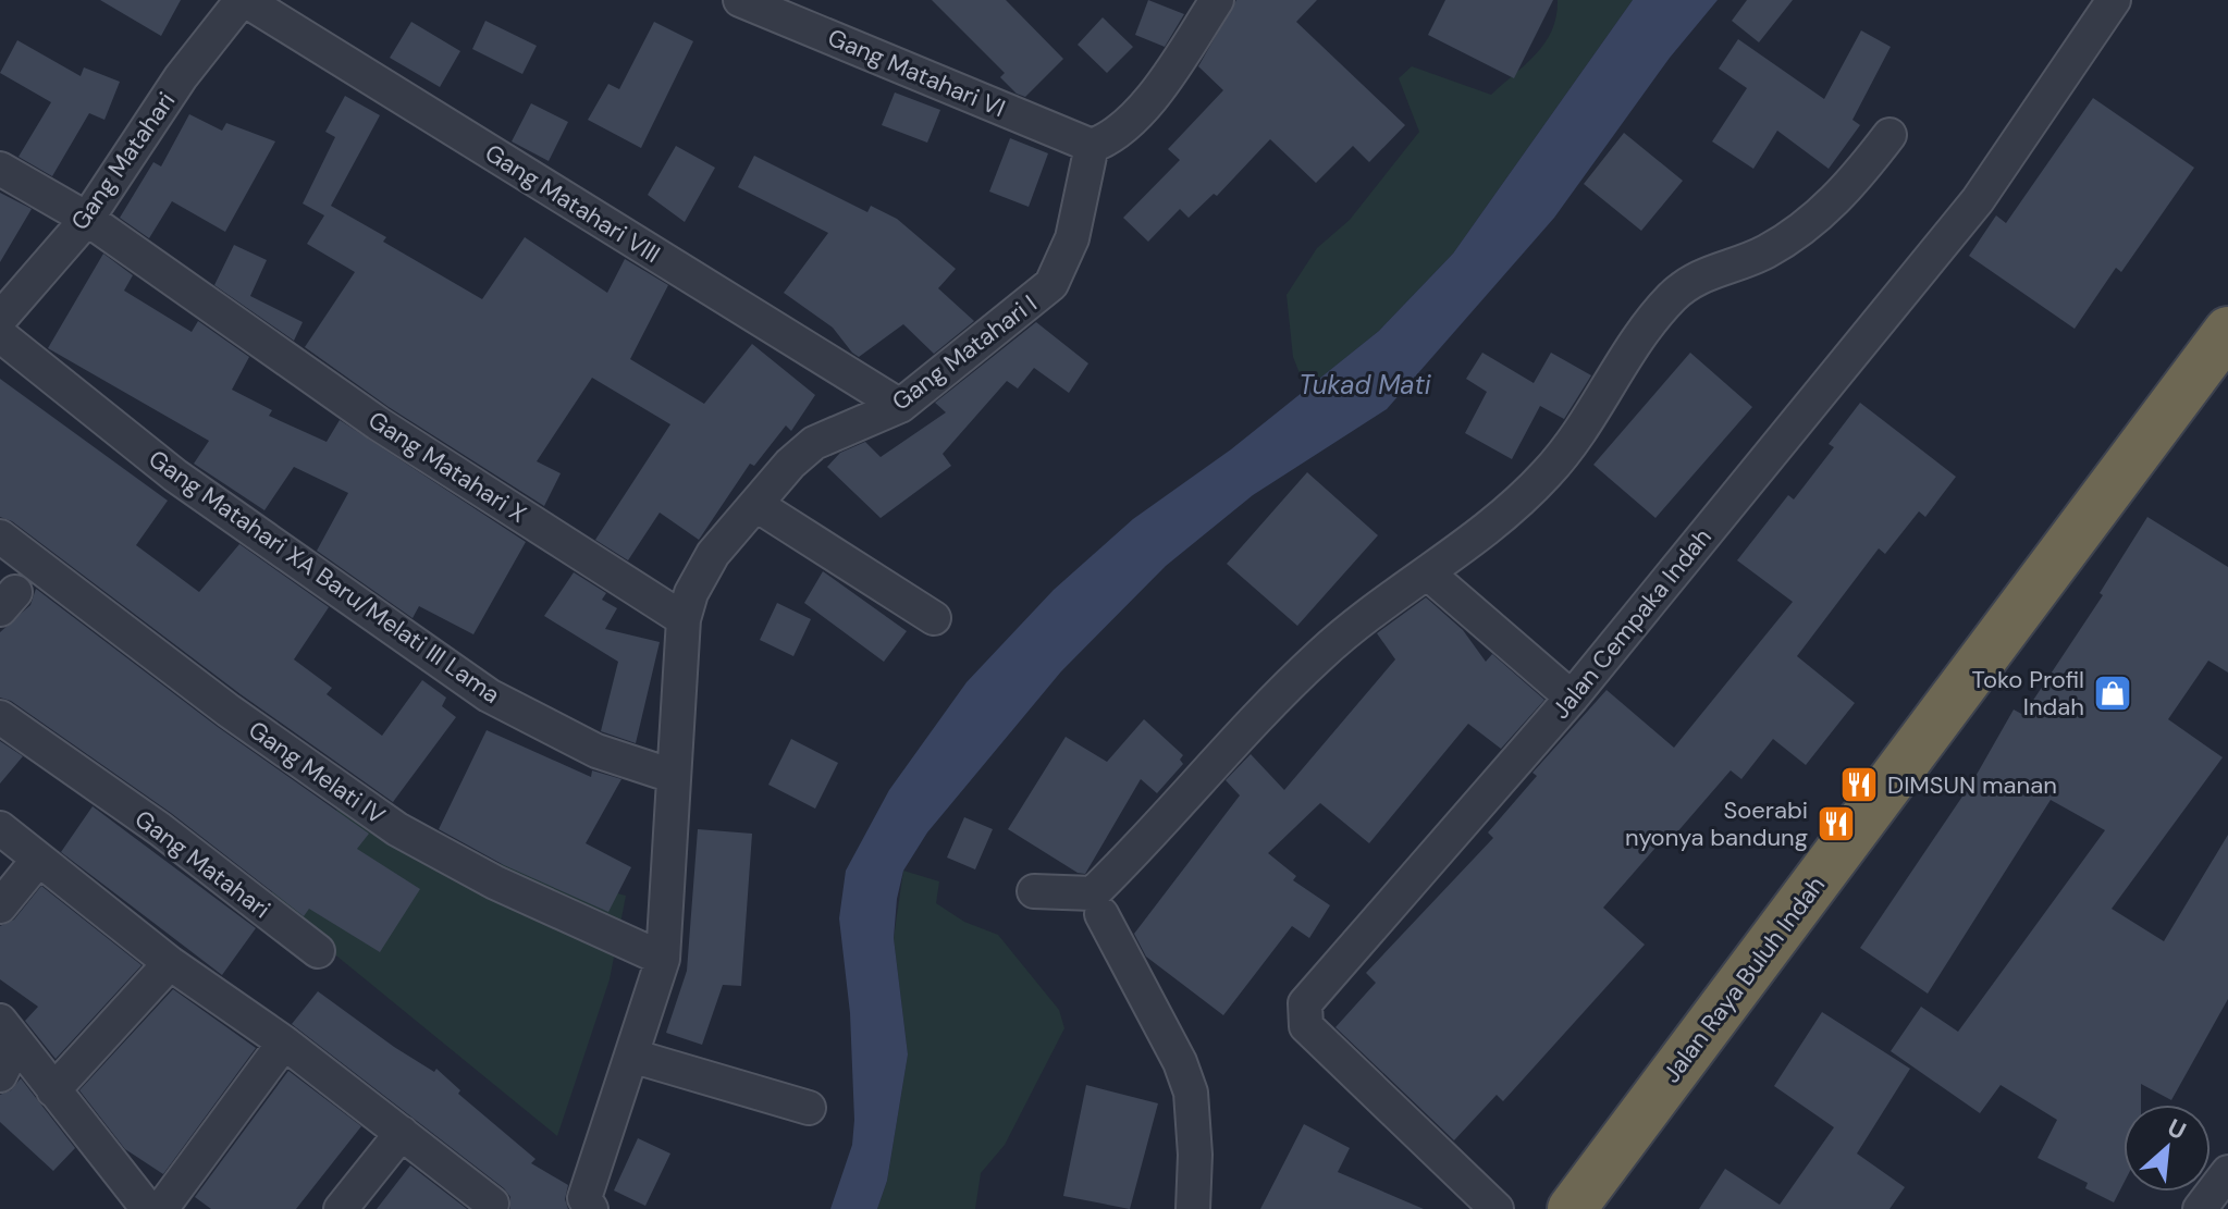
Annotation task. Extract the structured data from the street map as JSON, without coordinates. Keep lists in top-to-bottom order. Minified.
{"streets":{"highway":["Jalan Raya Buluh Indah"],"street":["Gang Matahari VI","Gang Matahari","Gang Matahari VIII","Gang Matahari I","Gang Matahari X","Gang Matahari XA Baru/Melati III Lama","Jalan Cempaka Indah","Gang Melati IV"]},"crossings":[["Gang Matahari VI","Gang Matahari I"],["Gang Matahari","Gang Matahari VIII"],["Gang Matahari","Gang Matahari X"],["Gang Matahari VIII","Gang Matahari I"],["Gang Matahari I","Gang Matahari X"]],"water":["Tukad Mati"],"places":{"shop":["Toko Profil Indah"],"restaurant":["DIMSUN manan","Soerabi nyonya bandung"]},"north":"top right"}
